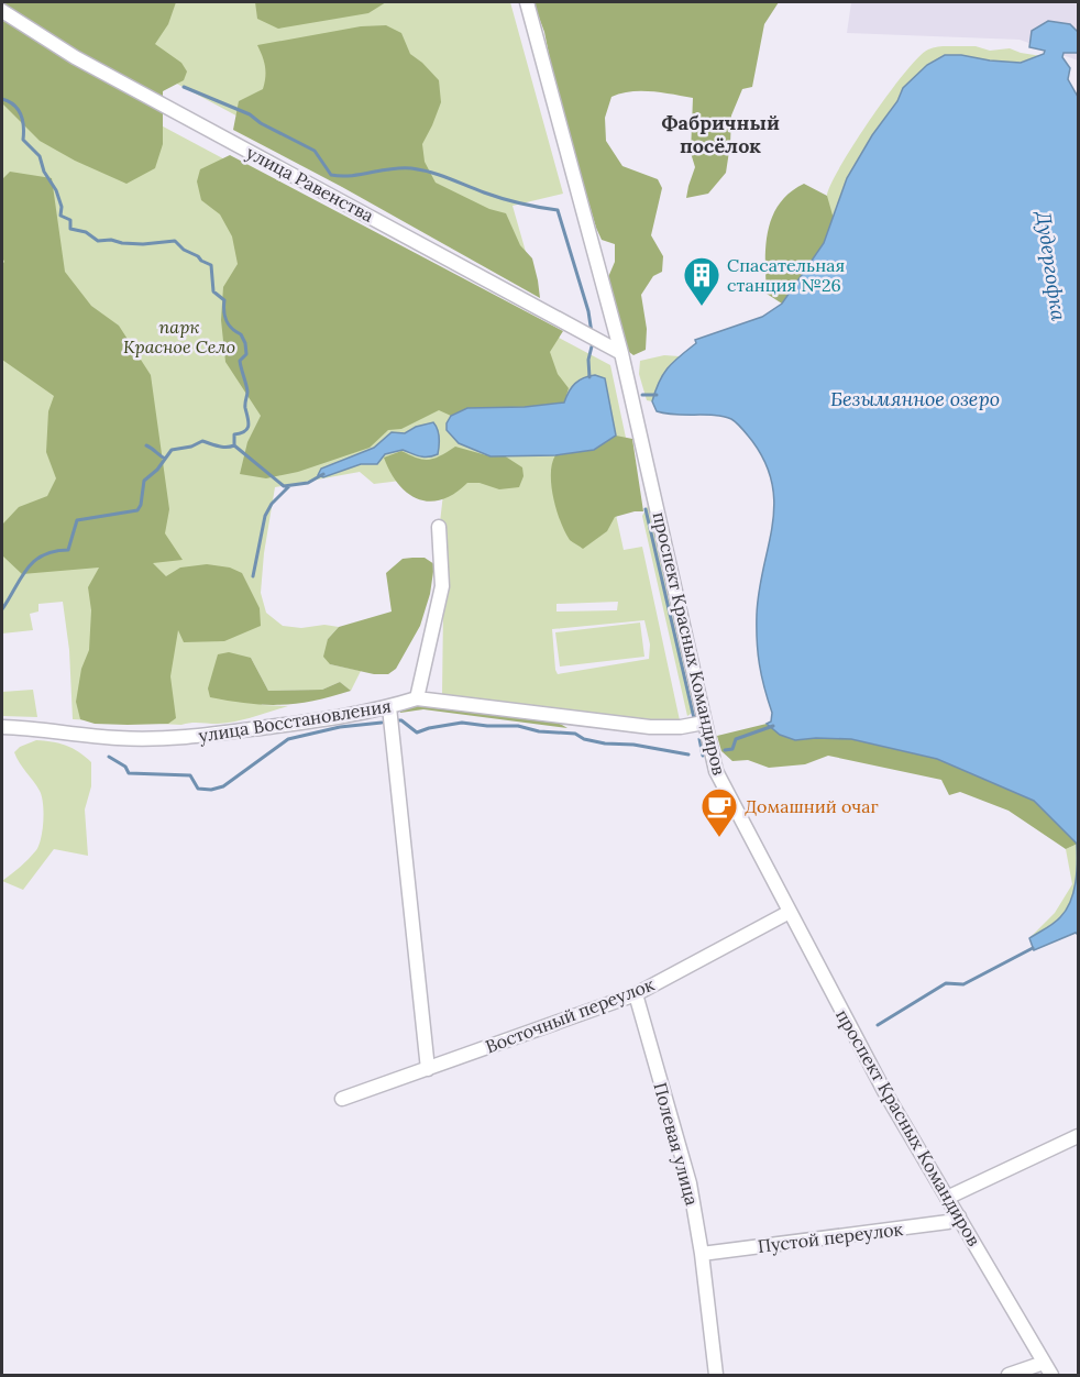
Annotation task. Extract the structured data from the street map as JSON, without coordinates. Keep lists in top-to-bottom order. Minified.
{"streets":{"street":["улица Равенства","проспект Красных Командиров","улица Восстановления","Восточный переулок","Полевая улица","Пустой переулок"]},"crossings":[["улица Равенства","проспект Красных Командиров"],["проспект Красных Командиров","улица Восстановления"],["проспект Красных Командиров","Восточный переулок"],["проспект Красных Командиров","Пустой переулок"],["Восточный переулок","Полевая улица"],["Полевая улица","Пустой переулок"]],"districts":["Фабричный посёлок"],"water":["Дудергофка","Безымянное озеро"],"parks":["парк Красное Село"],"places":{"building":["Спасательная станция №26"],"cafe":["Домашний очаг"]}}
